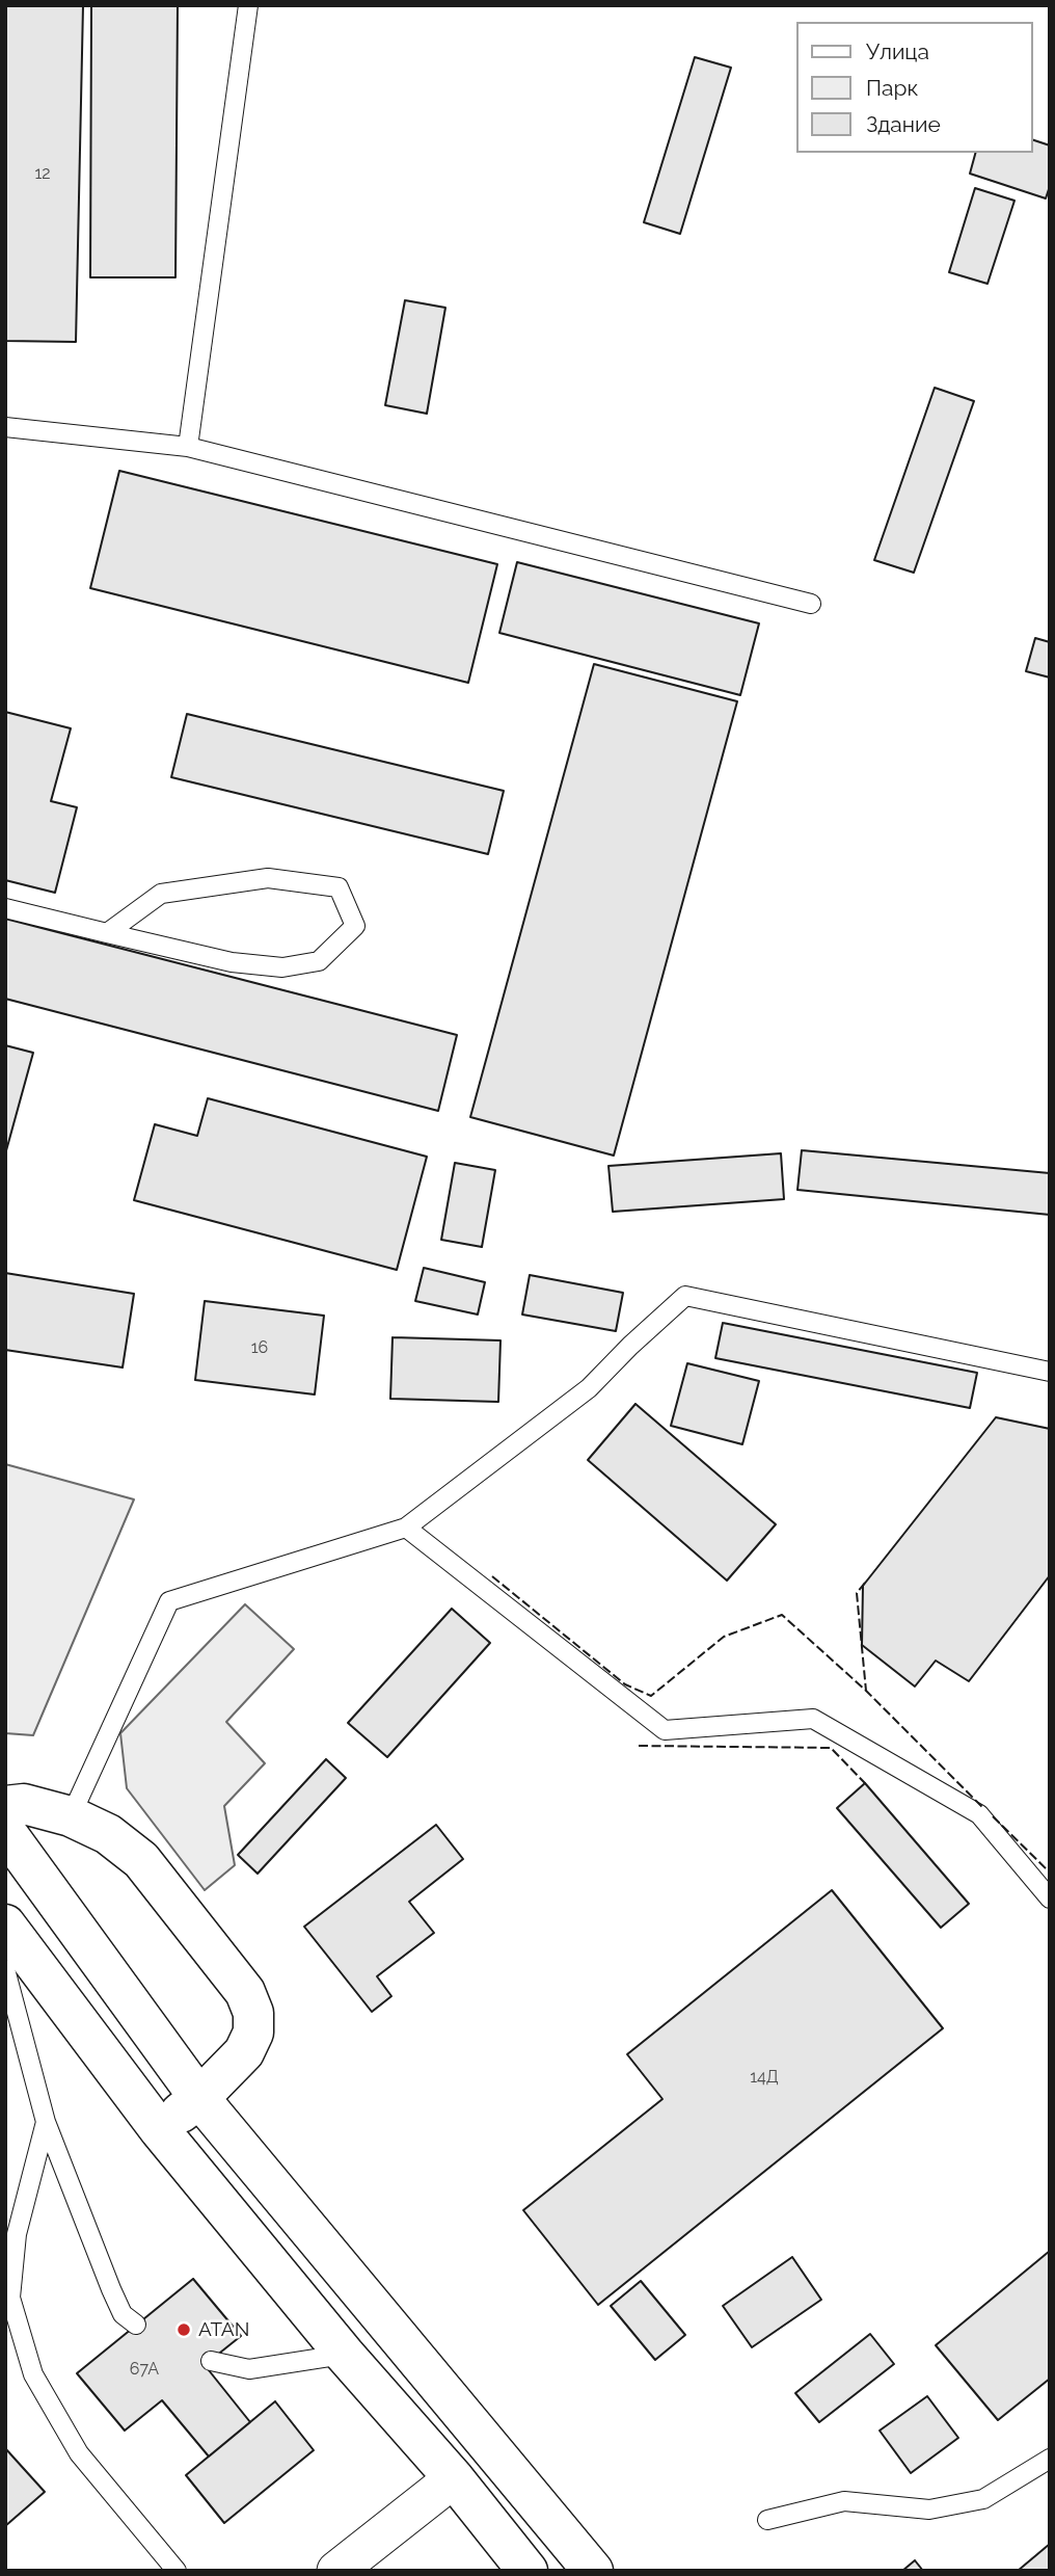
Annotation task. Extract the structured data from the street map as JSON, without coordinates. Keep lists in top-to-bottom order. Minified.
{"places":["ATAN"],"house_numbers":["12","16","14Д","67А"],"legend":["Улица","Парк","Здание"]}
